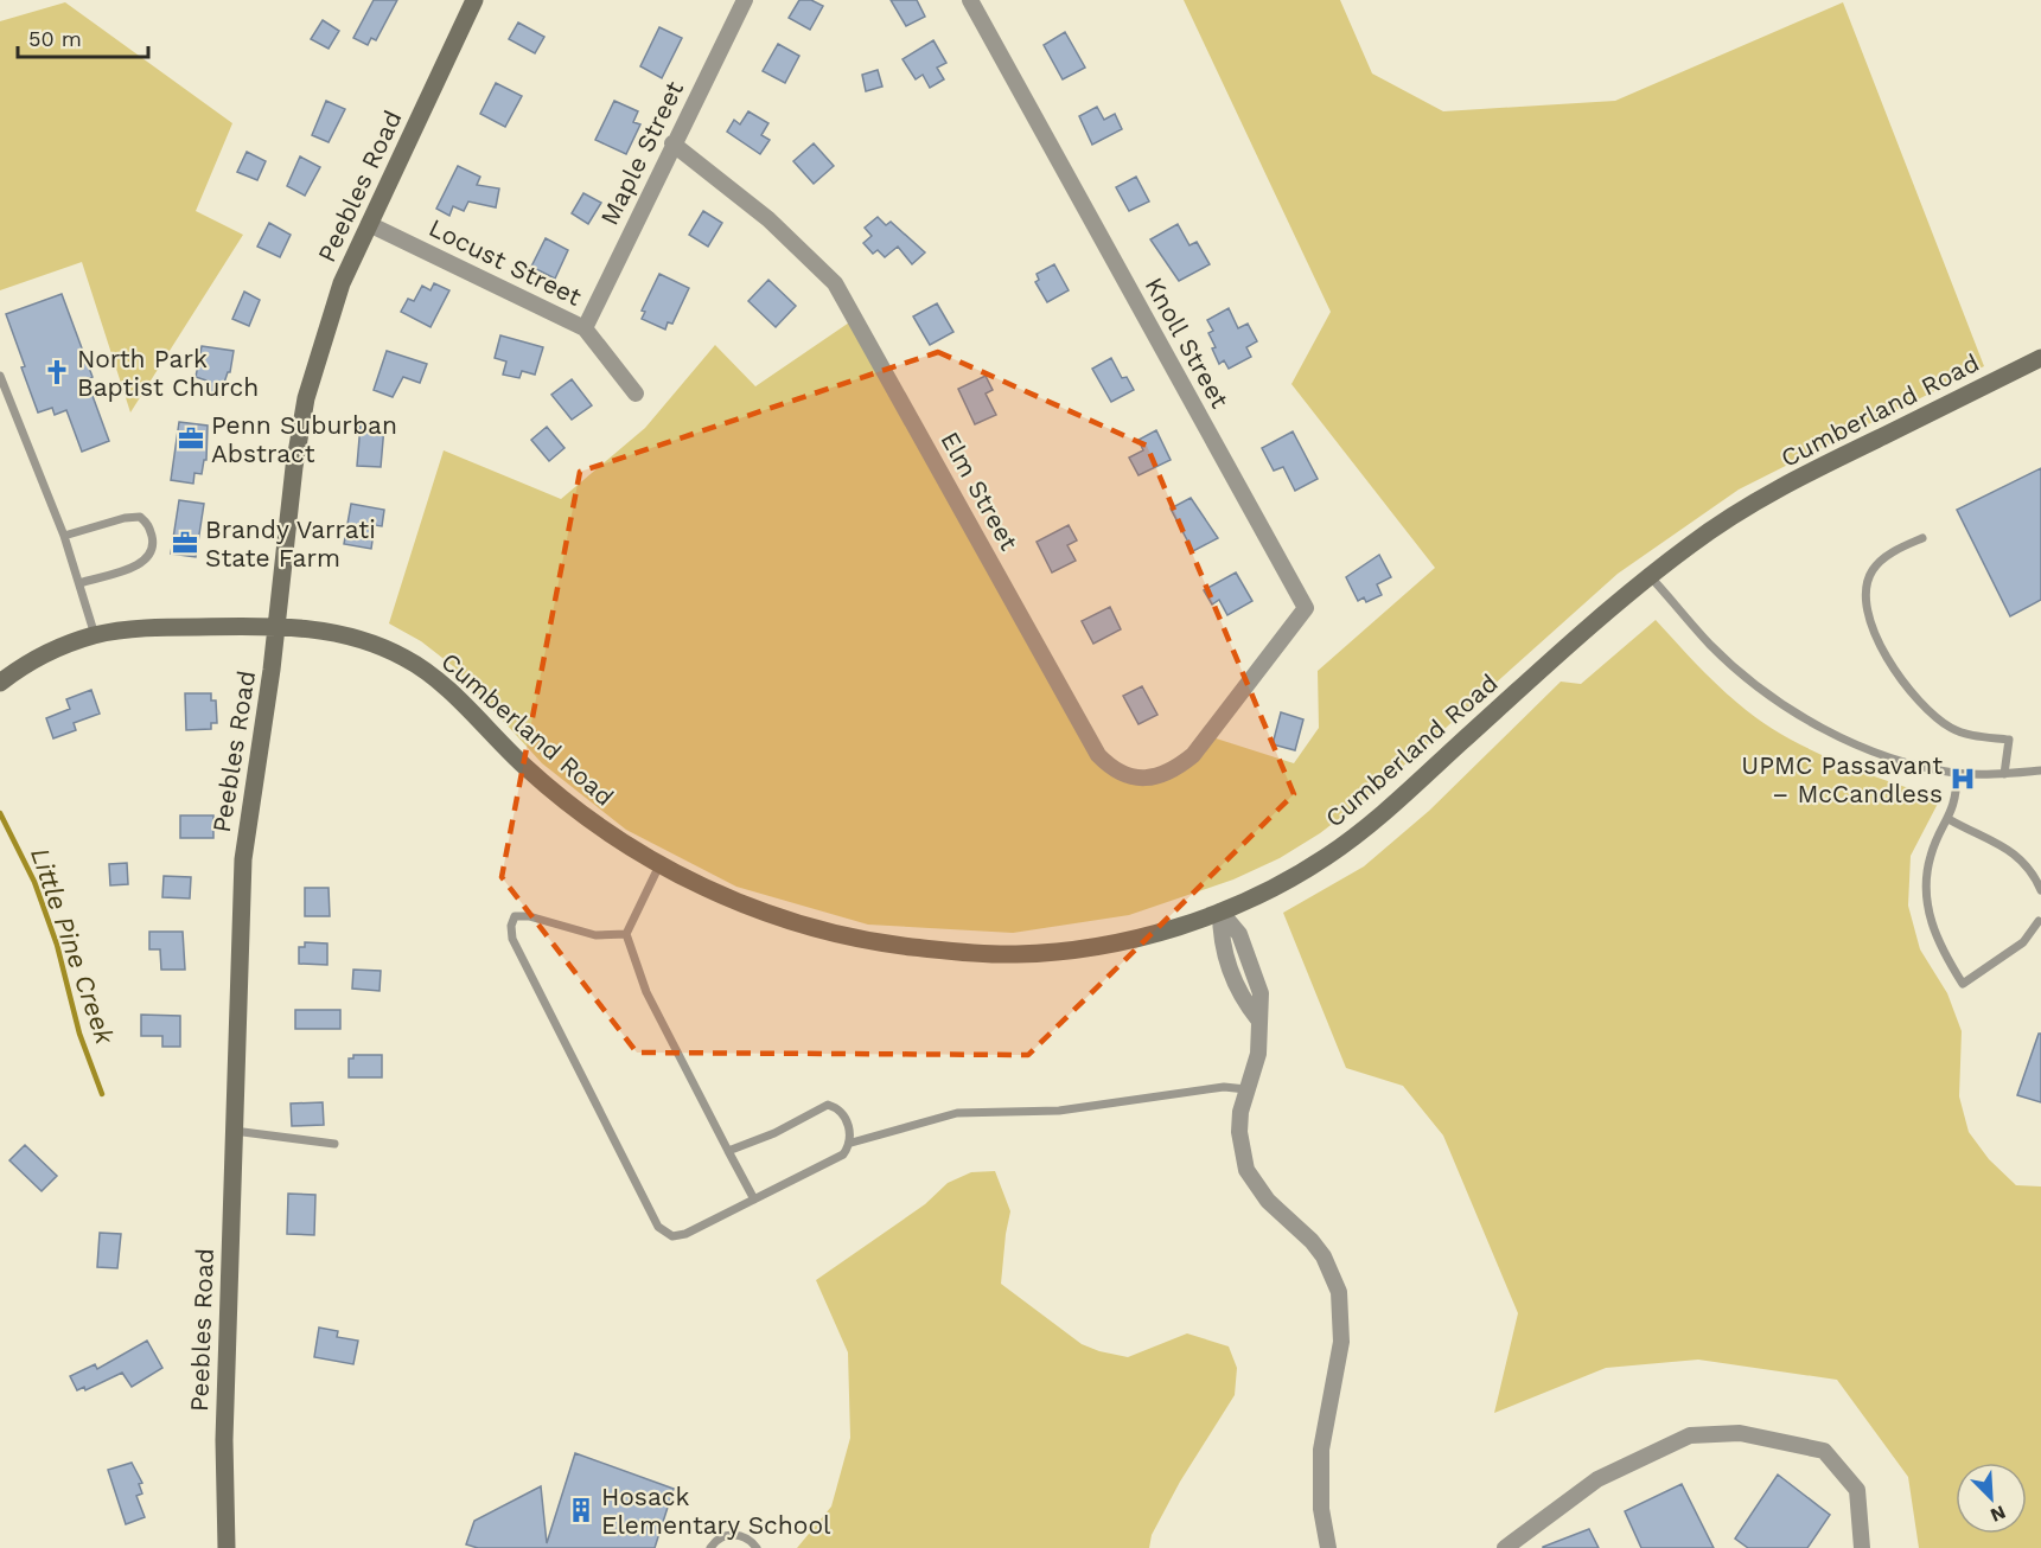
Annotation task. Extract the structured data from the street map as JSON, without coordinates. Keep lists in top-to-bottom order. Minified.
{"streets":{"street":["Maple Street","Peebles Road","Locust Street","Knoll Street","Cumberland Road","Elm Street"]},"crossings":[["Maple Street","Locust Street"],["Maple Street","Elm Street"],["Peebles Road","Locust Street"],["Peebles Road","Cumberland Road"],["Knoll Street","Elm Street"]],"water":["Little Pine Creek"],"places":{"church":["North Park Baptist Church"],"office":["Penn Suburban Abstract","Brandy Varrati State Farm"],"hospital":["UPMC Passavant – McCandless"],"building":["Hosack Elementary School"]},"scale_bar":"50 m","north":"bottom right"}
